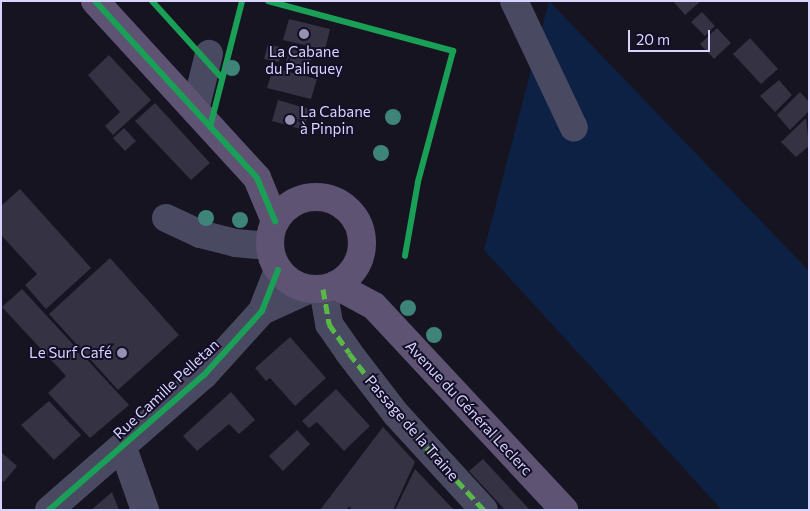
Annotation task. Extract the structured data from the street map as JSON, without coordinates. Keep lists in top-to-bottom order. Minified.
{"streets":{"main road":["Avenue du Général Leclerc"],"street":["Rue Camille Pelletan","Passage de la Traine"]},"crossings":[["Rue Camille Pelletan","Avenue du Général Leclerc"],["Rue Camille Pelletan","Passage de la Traine"],["Avenue du Général Leclerc","Passage de la Traine"]],"places":["La Cabane du Paliquey","La Cabane à Pinpin","Le Surf Café"],"scale_bar":"20 m"}
